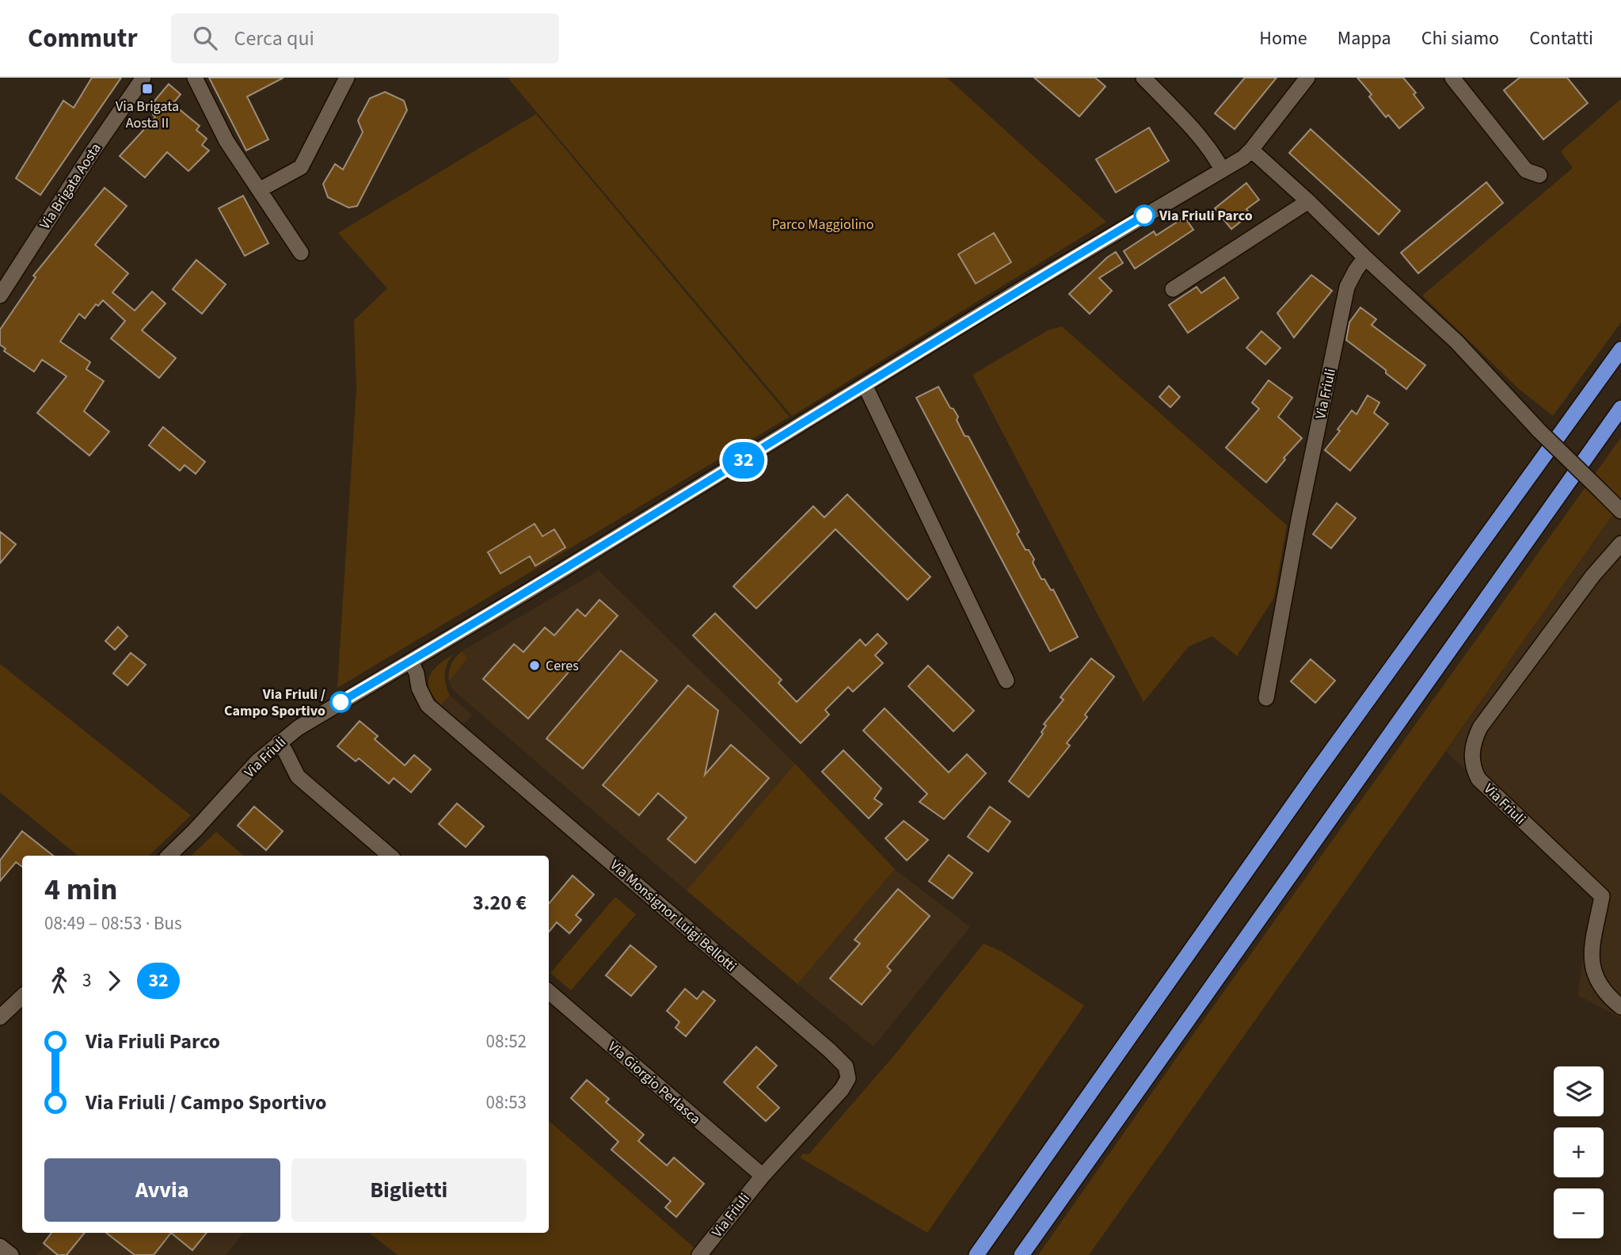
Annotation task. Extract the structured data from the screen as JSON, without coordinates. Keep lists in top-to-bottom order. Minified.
{"streets":{"street":["Via Brigata Aosta","Via Friuli","Via Monsignor Luigi Bellotti","Via Giorgio Perlasca"]},"crossings":[["Via Friuli","Via Monsignor Luigi Bellotti"],["Via Friuli","Via Giorgio Perlasca"],["Via Monsignor Luigi Bellotti","Via Giorgio Perlasca"]],"parks":["Parco Maggiolino"],"places":{"transit":["Via Brigata Aosta II"],"other":["Via Friuli Parco","Ceres","Via Friuli / Campo Sportivo"]},"lines":["bus line 32"],"page":{"header":"Commutr","search":"Cerca qui","nav":["Home","Mappa","Chi siamo","Contatti"],"on_map":"32","heading":["4 min","08:49 – 08:53 · Bus","3.20 €"],"legs":["3","32"],"list":[{"name":"Via Friuli Parco","value":"08:52"},{"name":"Via Friuli / Campo Sportivo","value":"08:53"}],"map_buttons":["+","−"],"buttons":["Avvia","Biglietti"]}}
